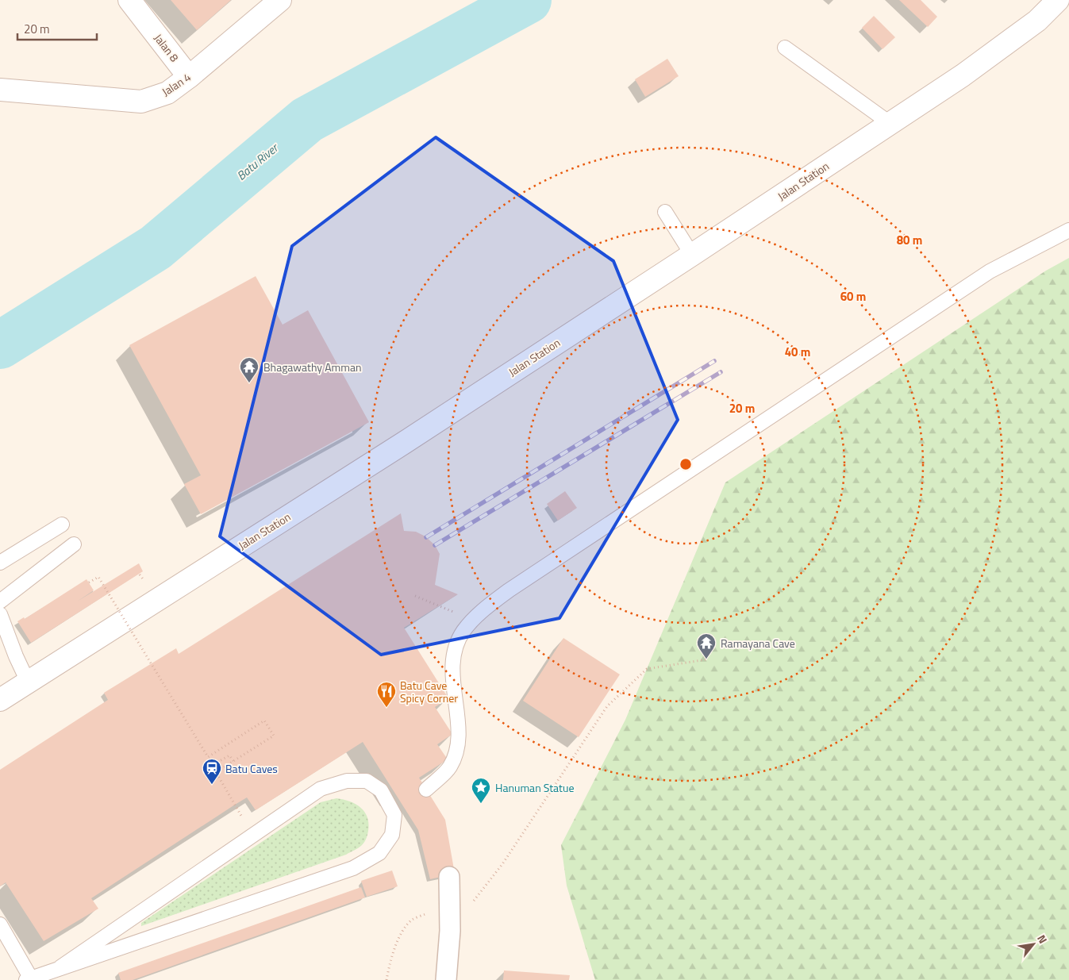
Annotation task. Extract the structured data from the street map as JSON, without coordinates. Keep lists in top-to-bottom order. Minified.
{"streets":{"street":["Jalan 8","Jalan 4","Jalan Station"]},"crossings":[["Jalan 8","Jalan 4"]],"water":["Batu River"],"places":{"temple":["Bhagawathy Amman","Ramayana Cave"],"restaurant":["Batu Cave Spicy Corner"],"station":["Batu Caves"],"place":["Hanuman Statue"]},"scale_bar":"20 m","north":"top right","rings":["80 m","60 m","40 m","20 m"]}
